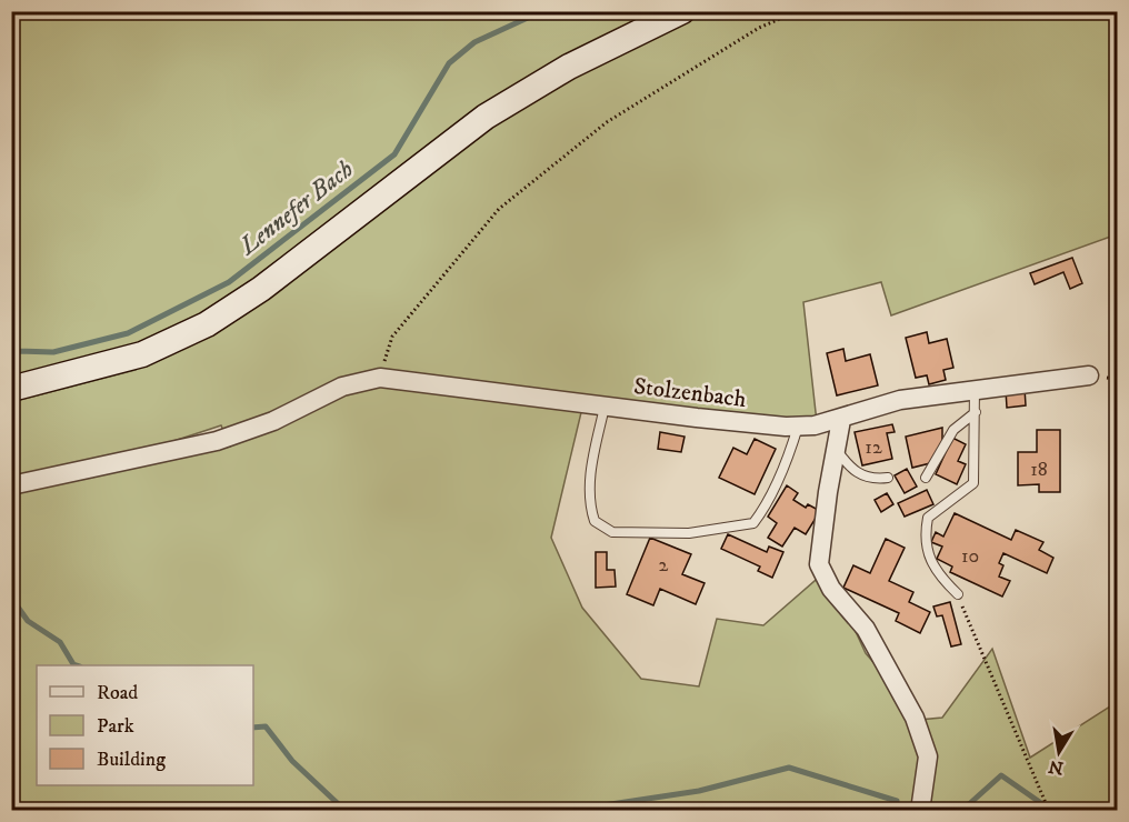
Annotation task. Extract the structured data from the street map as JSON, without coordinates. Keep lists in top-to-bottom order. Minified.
{"streets":{"street":["Stolzenbach"]},"water":["Lennefer Bach"],"house_numbers":["12","18","10","2"],"legend":["Road","Park","Building"],"north":"bottom"}
